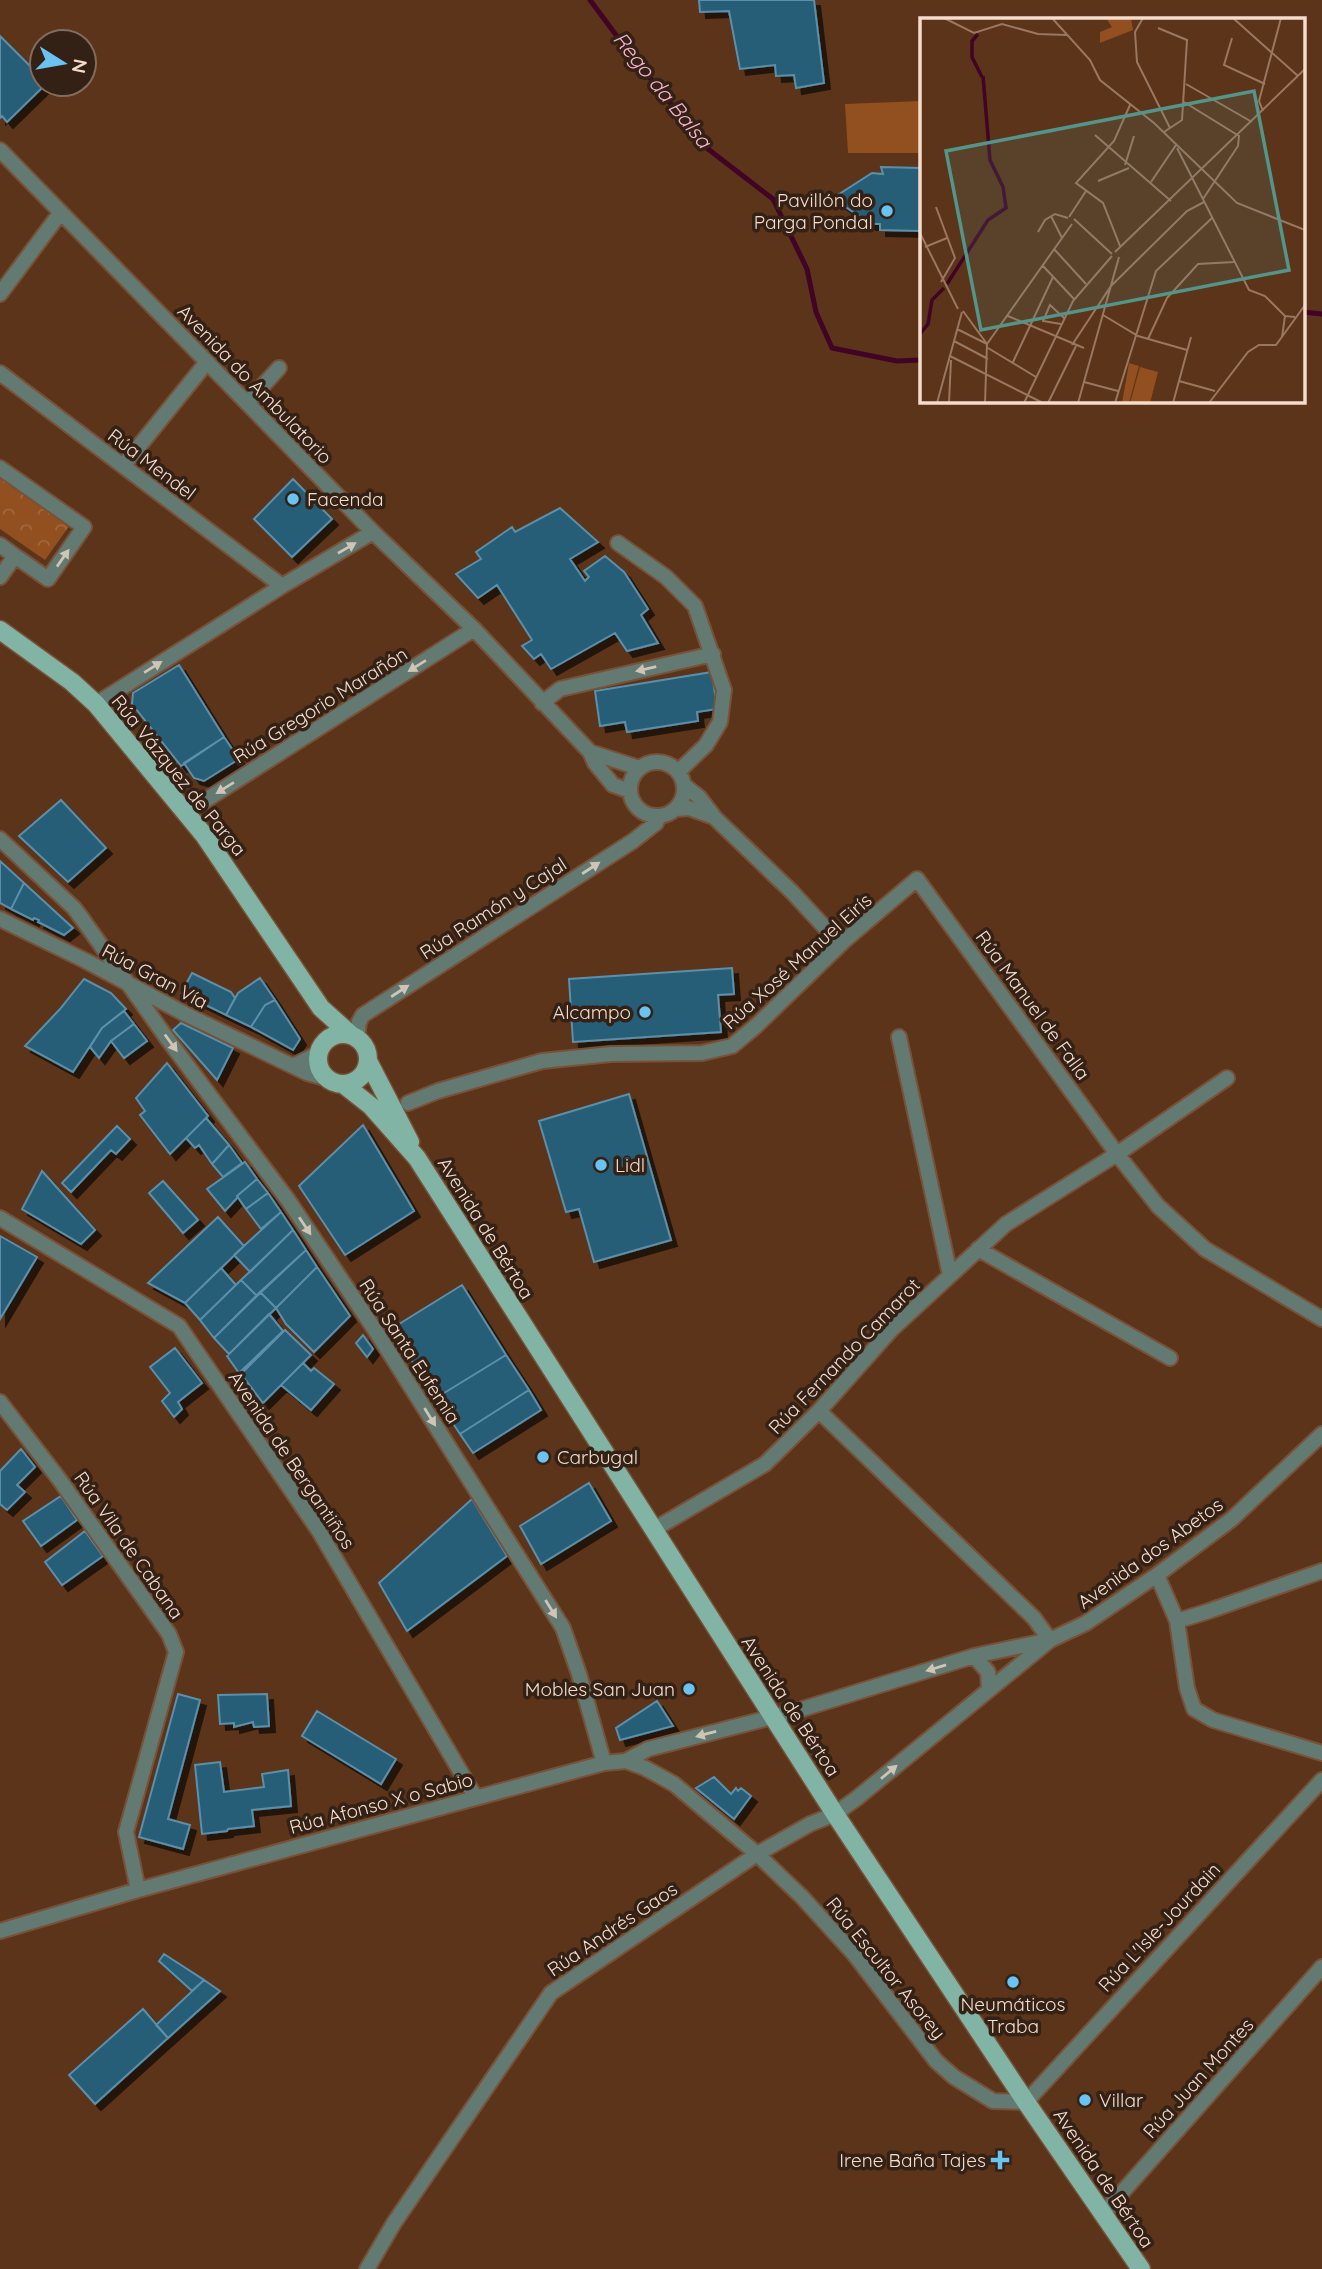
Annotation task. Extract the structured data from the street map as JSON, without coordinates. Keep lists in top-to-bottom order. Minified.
{"streets":{"main road":["Rúa Vázquez de Parga","Avenida de Bértoa"],"street":["Avenida do Ambulatorio","Rúa Mendel","Rúa Gregorio Marañón","Rúa Ramón y Cajal","Rúa Xosé Manuel Eirís","Rúa Gran Vía","Rúa Manuel de Falla","Rúa Santa Eufemia","Rúa Fernando Camarot","Avenida de Bergantiños","Rúa Vila de Cabana","Avenida dos Abetos","Rúa Afonso X o Sabio","Rúa L'Isle-Jourdain","Rúa Andrés Gaos","Rúa Escultor Asorey","Rúa Juan Montes"]},"crossings":[["Avenida do Ambulatorio","Rúa Gregorio Marañón"],["Avenida do Ambulatorio","Rúa Ramón y Cajal"],["Rúa Gregorio Marañón","Rúa Vázquez de Parga"],["Rúa Vázquez de Parga","Rúa Ramón y Cajal"],["Rúa Vázquez de Parga","Rúa Gran Vía"],["Rúa Vázquez de Parga","Avenida de Bértoa"],["Rúa Ramón y Cajal","Rúa Gran Vía"],["Rúa Ramón y Cajal","Avenida de Bértoa"],["Rúa Xosé Manuel Eirís","Rúa Manuel de Falla"],["Rúa Gran Vía","Avenida de Bértoa"],["Rúa Gran Vía","Rúa Santa Eufemia"],["Rúa Manuel de Falla","Rúa Fernando Camarot"],["Avenida de Bértoa","Rúa Fernando Camarot"],["Avenida de Bértoa","Avenida dos Abetos"],["Avenida de Bértoa","Rúa Afonso X o Sabio"],["Avenida de Bértoa","Rúa L'Isle-Jourdain"],["Avenida de Bértoa","Rúa Andrés Gaos"],["Avenida de Bértoa","Rúa Escultor Asorey"],["Avenida de Bértoa","Rúa Juan Montes"],["Rúa Santa Eufemia","Rúa Afonso X o Sabio"],["Avenida de Bergantiños","Rúa Afonso X o Sabio"],["Rúa Vila de Cabana","Rúa Afonso X o Sabio"],["Avenida dos Abetos","Rúa Afonso X o Sabio"],["Avenida dos Abetos","Rúa Andrés Gaos"],["Rúa Afonso X o Sabio","Rúa Escultor Asorey"],["Rúa L'Isle-Jourdain","Rúa Escultor Asorey"],["Rúa Andrés Gaos","Rúa Escultor Asorey"]],"one_way":["Rúa Gregorio Marañón","Rúa Ramón y Cajal","Rúa Santa Eufemia"],"water":["Rego da Balsa"],"places":{"other":["Pavillón do Parga Pondal","Facenda","Alcampo","Lidl","Carbugal","Mobles San Juan","Neumáticos Traba","Villar"],"health":["Irene Baña Tajes"]},"north":"right"}
